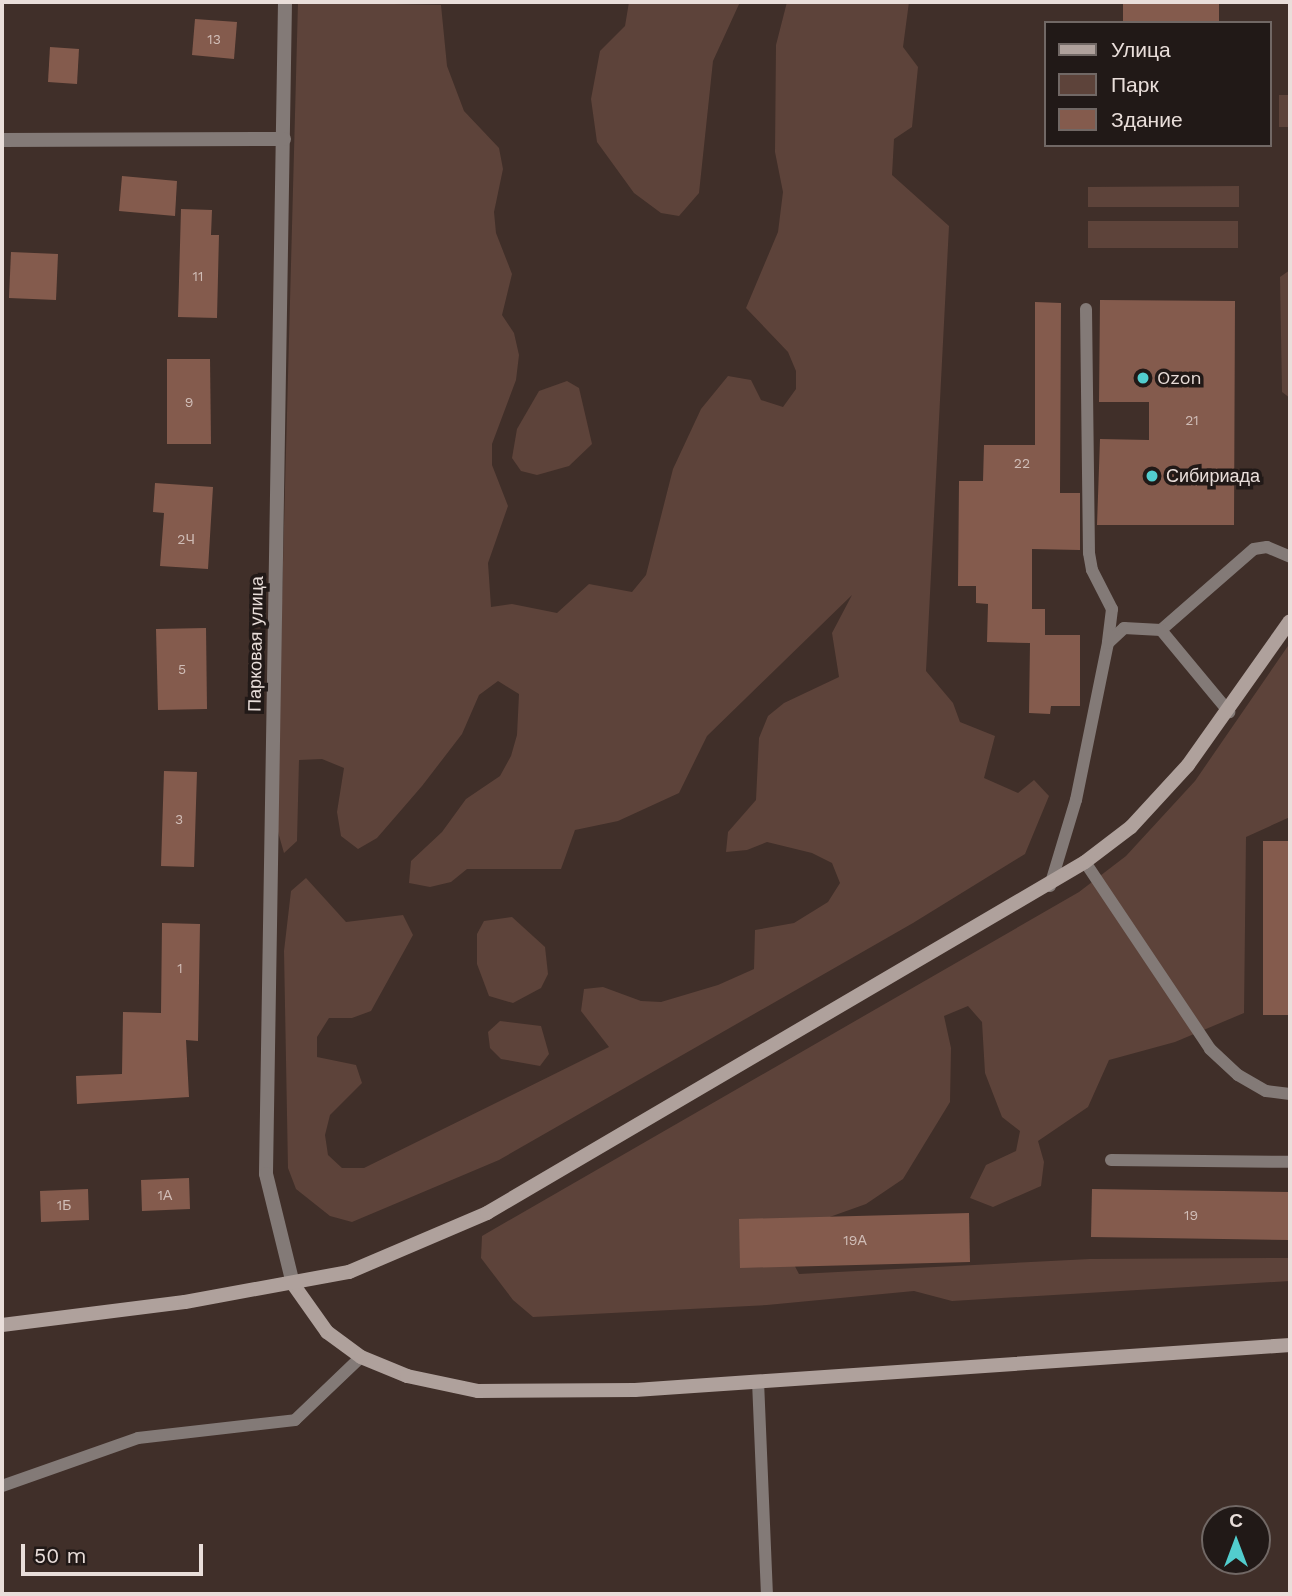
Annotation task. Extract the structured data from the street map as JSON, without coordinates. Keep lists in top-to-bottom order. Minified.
{"streets":{"street":["Парковая улица"]},"places":["Ozon","Сибириада"],"house_numbers":["13","11","9","21","22","2Ч","5","3","1","1А","1Б","19","19А"],"legend":["Улица","Парк","Здание"],"scale_bar":"50 m","north":"top"}
